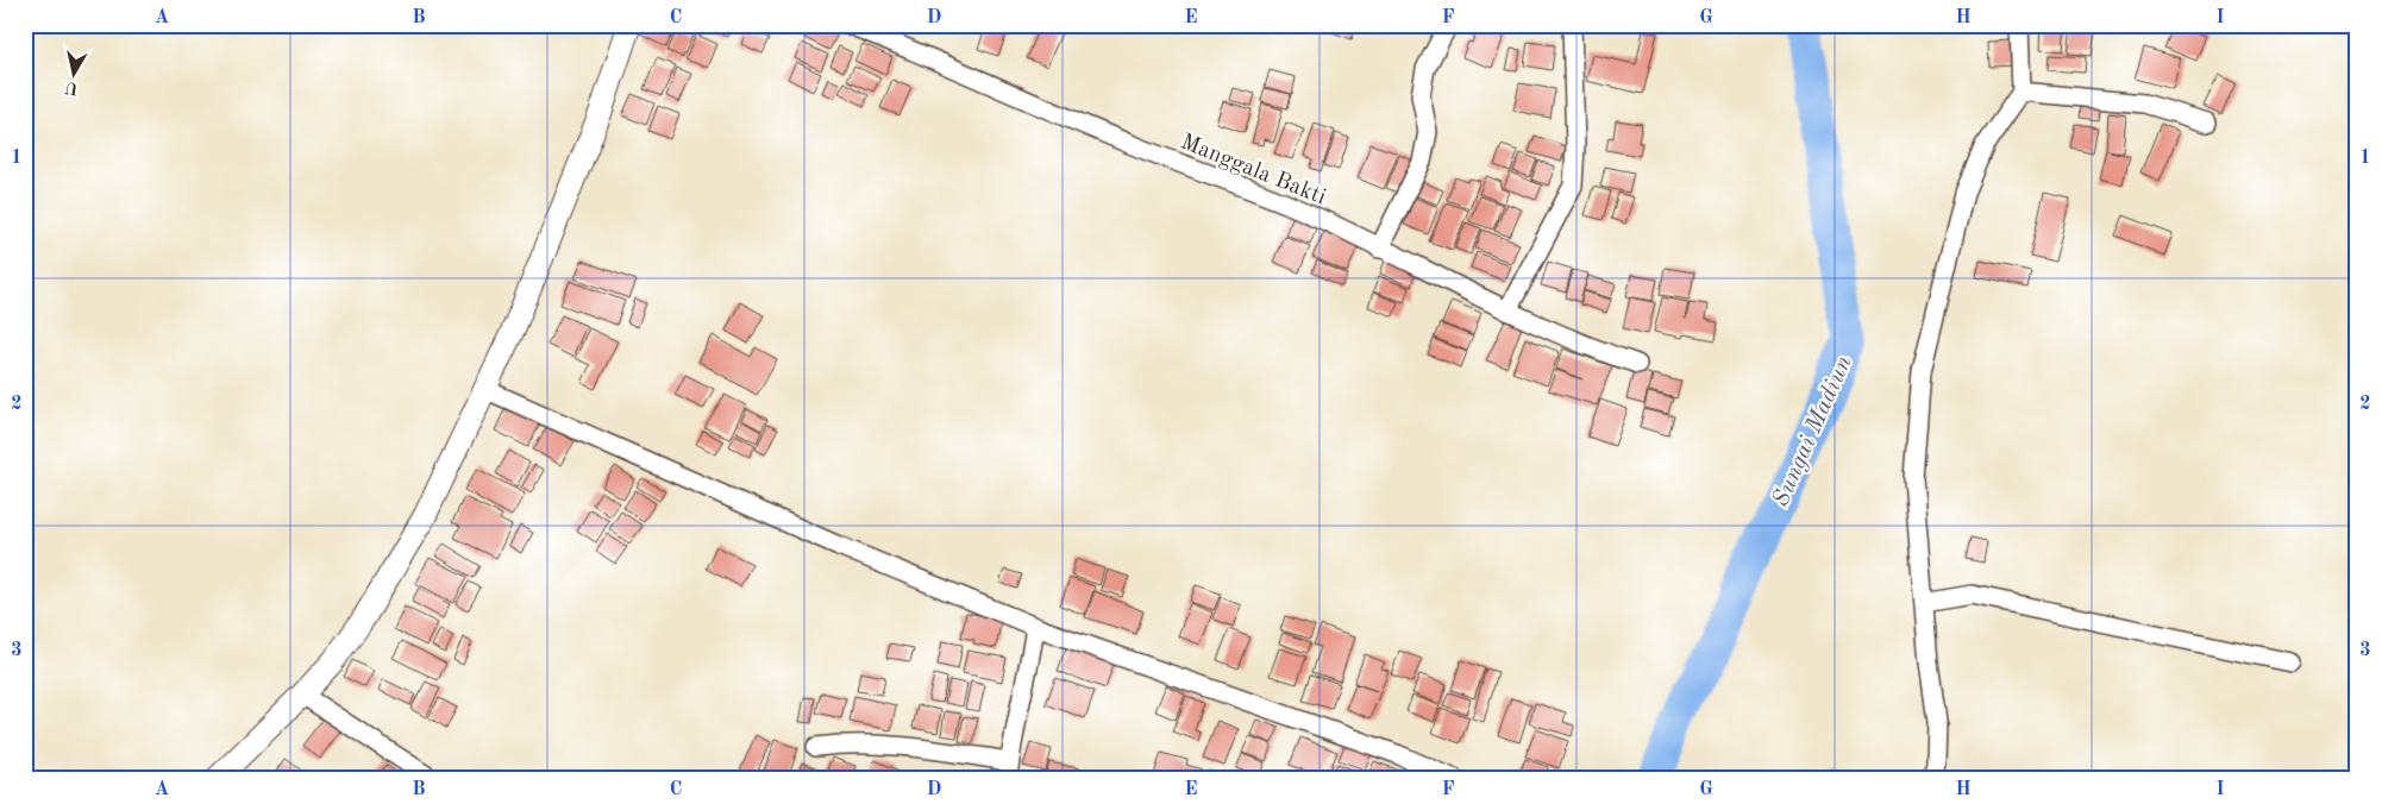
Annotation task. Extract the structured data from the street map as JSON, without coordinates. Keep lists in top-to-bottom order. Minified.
{"streets":{"street":["Manggala Bakti"]},"water":["Sungai Madiun"],"north":"bottom","grid":{"columns":["A","B","C","D","E","F","G","H","I"],"rows":["1","2","3"]}}
